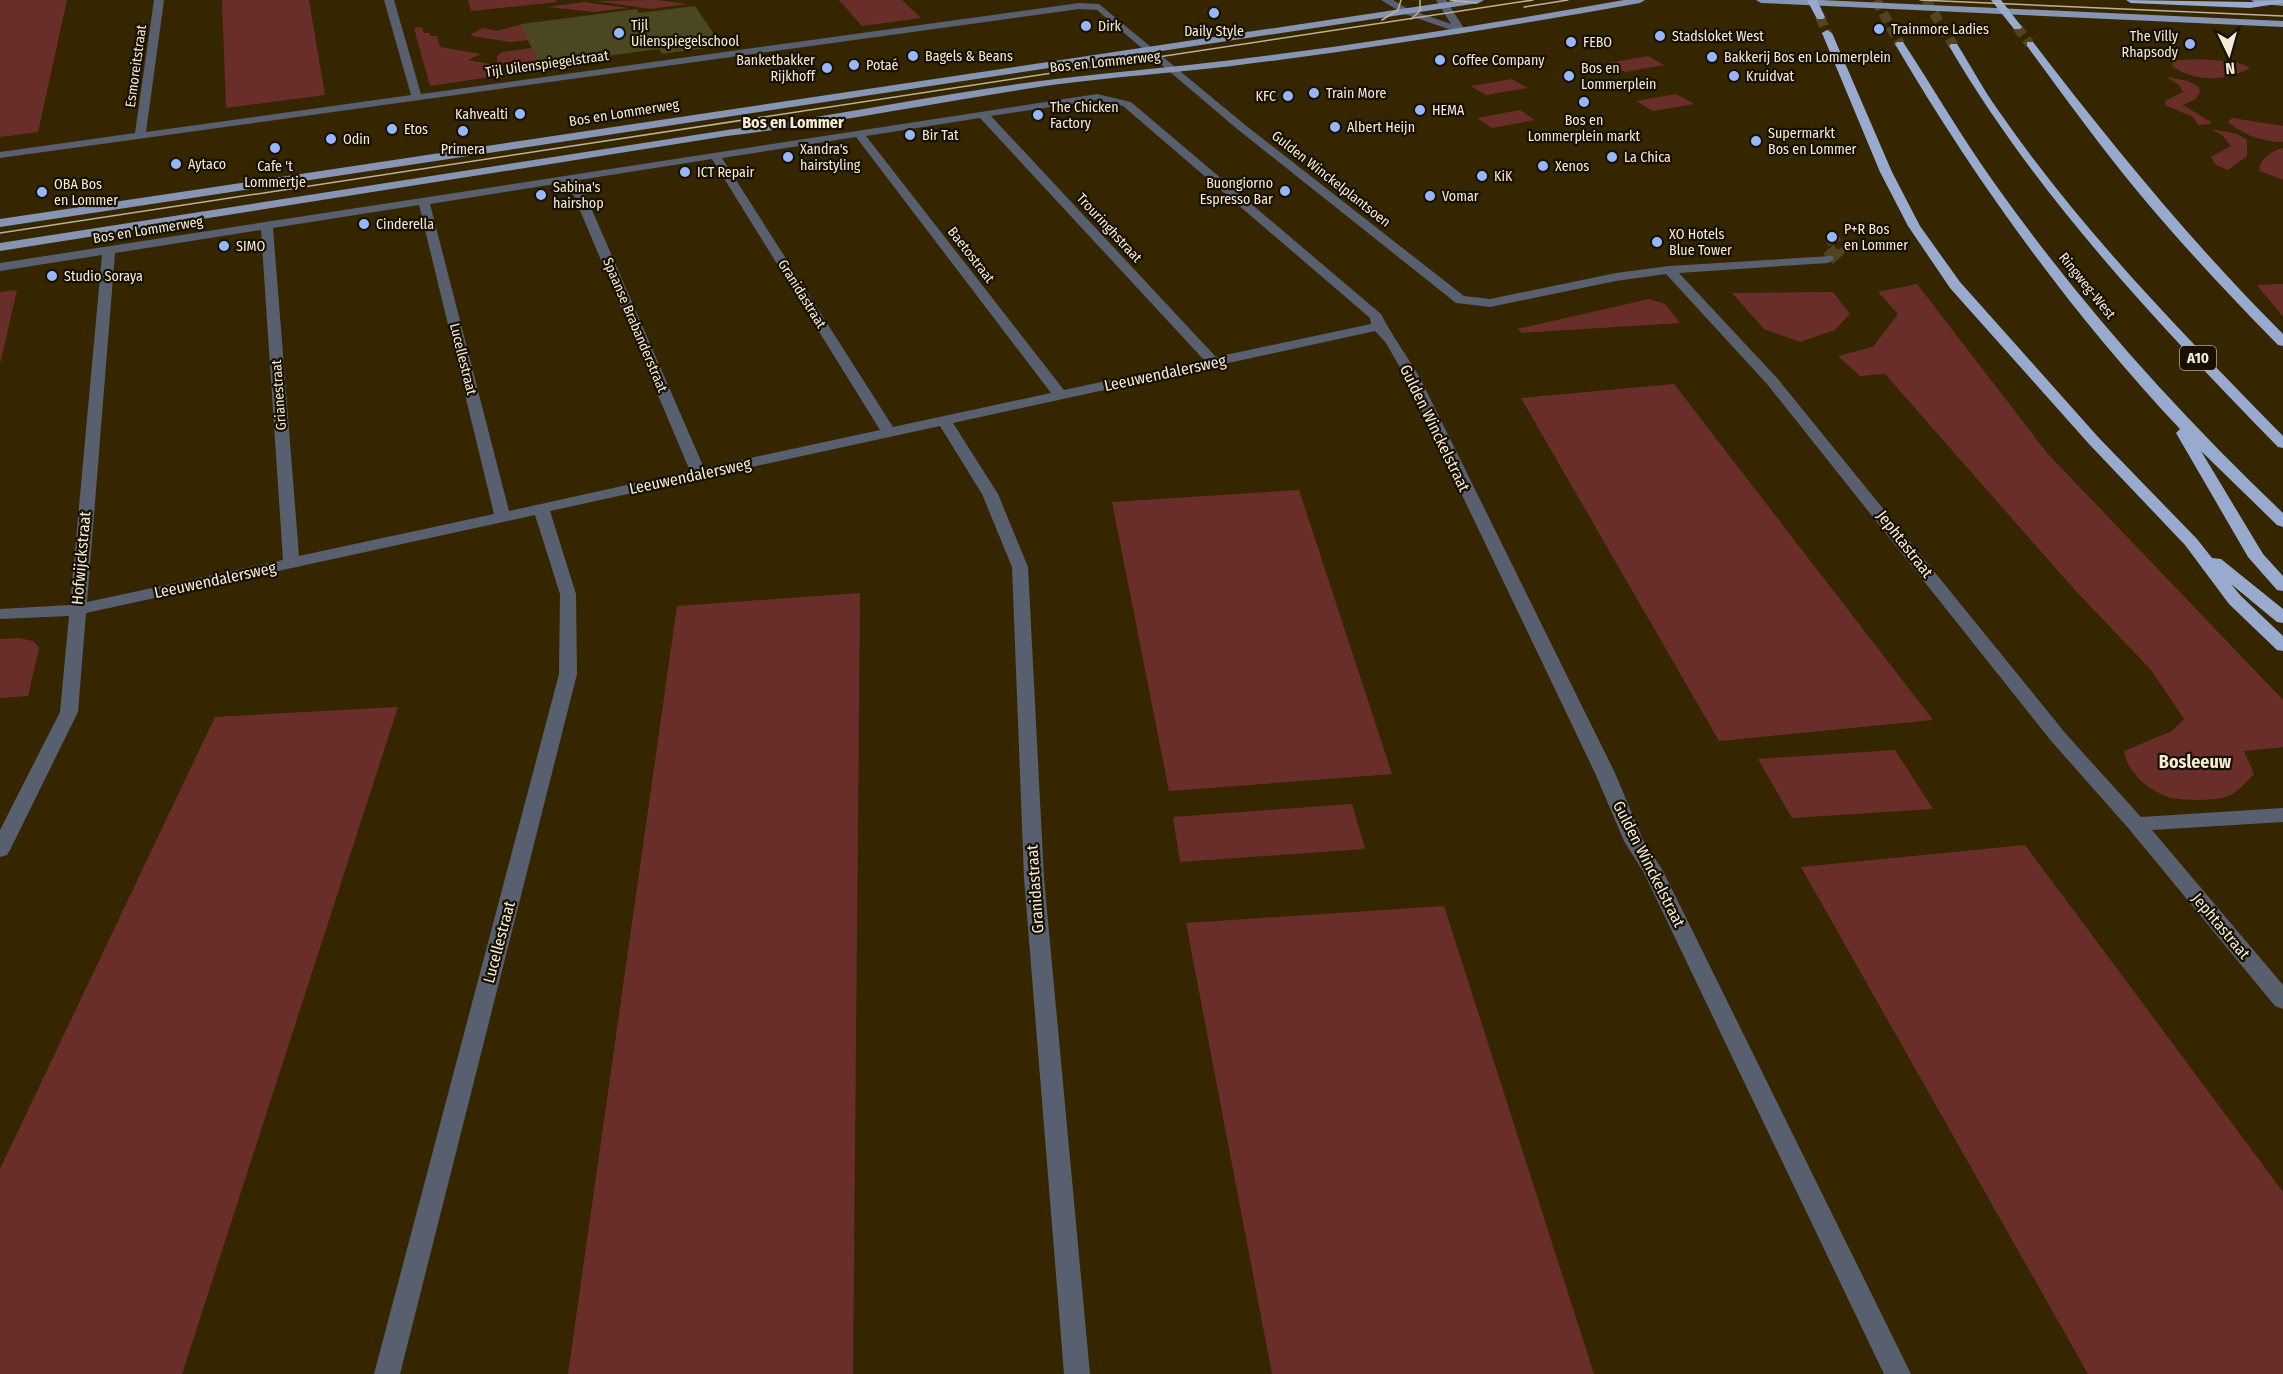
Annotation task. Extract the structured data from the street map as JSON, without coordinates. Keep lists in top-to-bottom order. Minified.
{"streets":{"highway":["Ringweg-West","A10"],"main road":["Bos en Lommerweg"],"street":["Tijl Uilenspiegelstraat","Esmoreitstraat","Gulden Winckelplantsoen","Trouringhstraat","Baetostraat","Granidastraat","Spaanse Brabanderstraat","Lucellestraat","Leeuwendalersweg","Grianestraat","Gulden Winckelstraat","Jephtastraat","Hofwijckstraat"]},"crossings":[["Bos en Lommerweg","Tijl Uilenspiegelstraat"],["Bos en Lommerweg","Gulden Winckelplantsoen"],["Bos en Lommerweg","Trouringhstraat"],["Bos en Lommerweg","Baetostraat"],["Bos en Lommerweg","Granidastraat"],["Bos en Lommerweg","Spaanse Brabanderstraat"],["Bos en Lommerweg","Lucellestraat"],["Bos en Lommerweg","Leeuwendalersweg"],["Bos en Lommerweg","Grianestraat"],["Bos en Lommerweg","Gulden Winckelstraat"],["Bos en Lommerweg","Hofwijckstraat"],["Tijl Uilenspiegelstraat","Esmoreitstraat"],["Gulden Winckelplantsoen","Jephtastraat"],["Trouringhstraat","Leeuwendalersweg"],["Baetostraat","Leeuwendalersweg"],["Granidastraat","Leeuwendalersweg"],["Spaanse Brabanderstraat","Leeuwendalersweg"],["Lucellestraat","Leeuwendalersweg"],["Leeuwendalersweg","Grianestraat"],["Leeuwendalersweg","Gulden Winckelstraat"],["Leeuwendalersweg","Hofwijckstraat"]],"districts":["Bos en Lommer","Bosleeuw"],"places":["Daily Style","Dirk","Trainmore Ladies","Tijl Uilenspiegelschool","Stadsloket West","FEBO","The Villy Rhapsody","Bagels & Beans","Bakkerij Bos en Lommerplein","Coffee Company","Potaé","Banketbakker Rijkhoff","Bos en Lommerplein","Kruidvat","Train More","KFC","Bos en Lommerplein markt","HEMA","Kahvealti","The Chicken Factory","Albert Heijn","Etos","Primera","Bir Tat","Odin","Supermarkt Bos en Lommer","Cafe 't Lommertje","Xandra's hairstyling","La Chica","Aytaco","Xenos","ICT Repair","KiK","Buongiorno Espresso Bar","OBA Bos en Lommer","Sabina's hairshop","Vomar","Cinderella","P+R Bos en Lommer","XO Hotels Blue Tower","SIMO","Studio Soraya"],"north":"bottom"}
